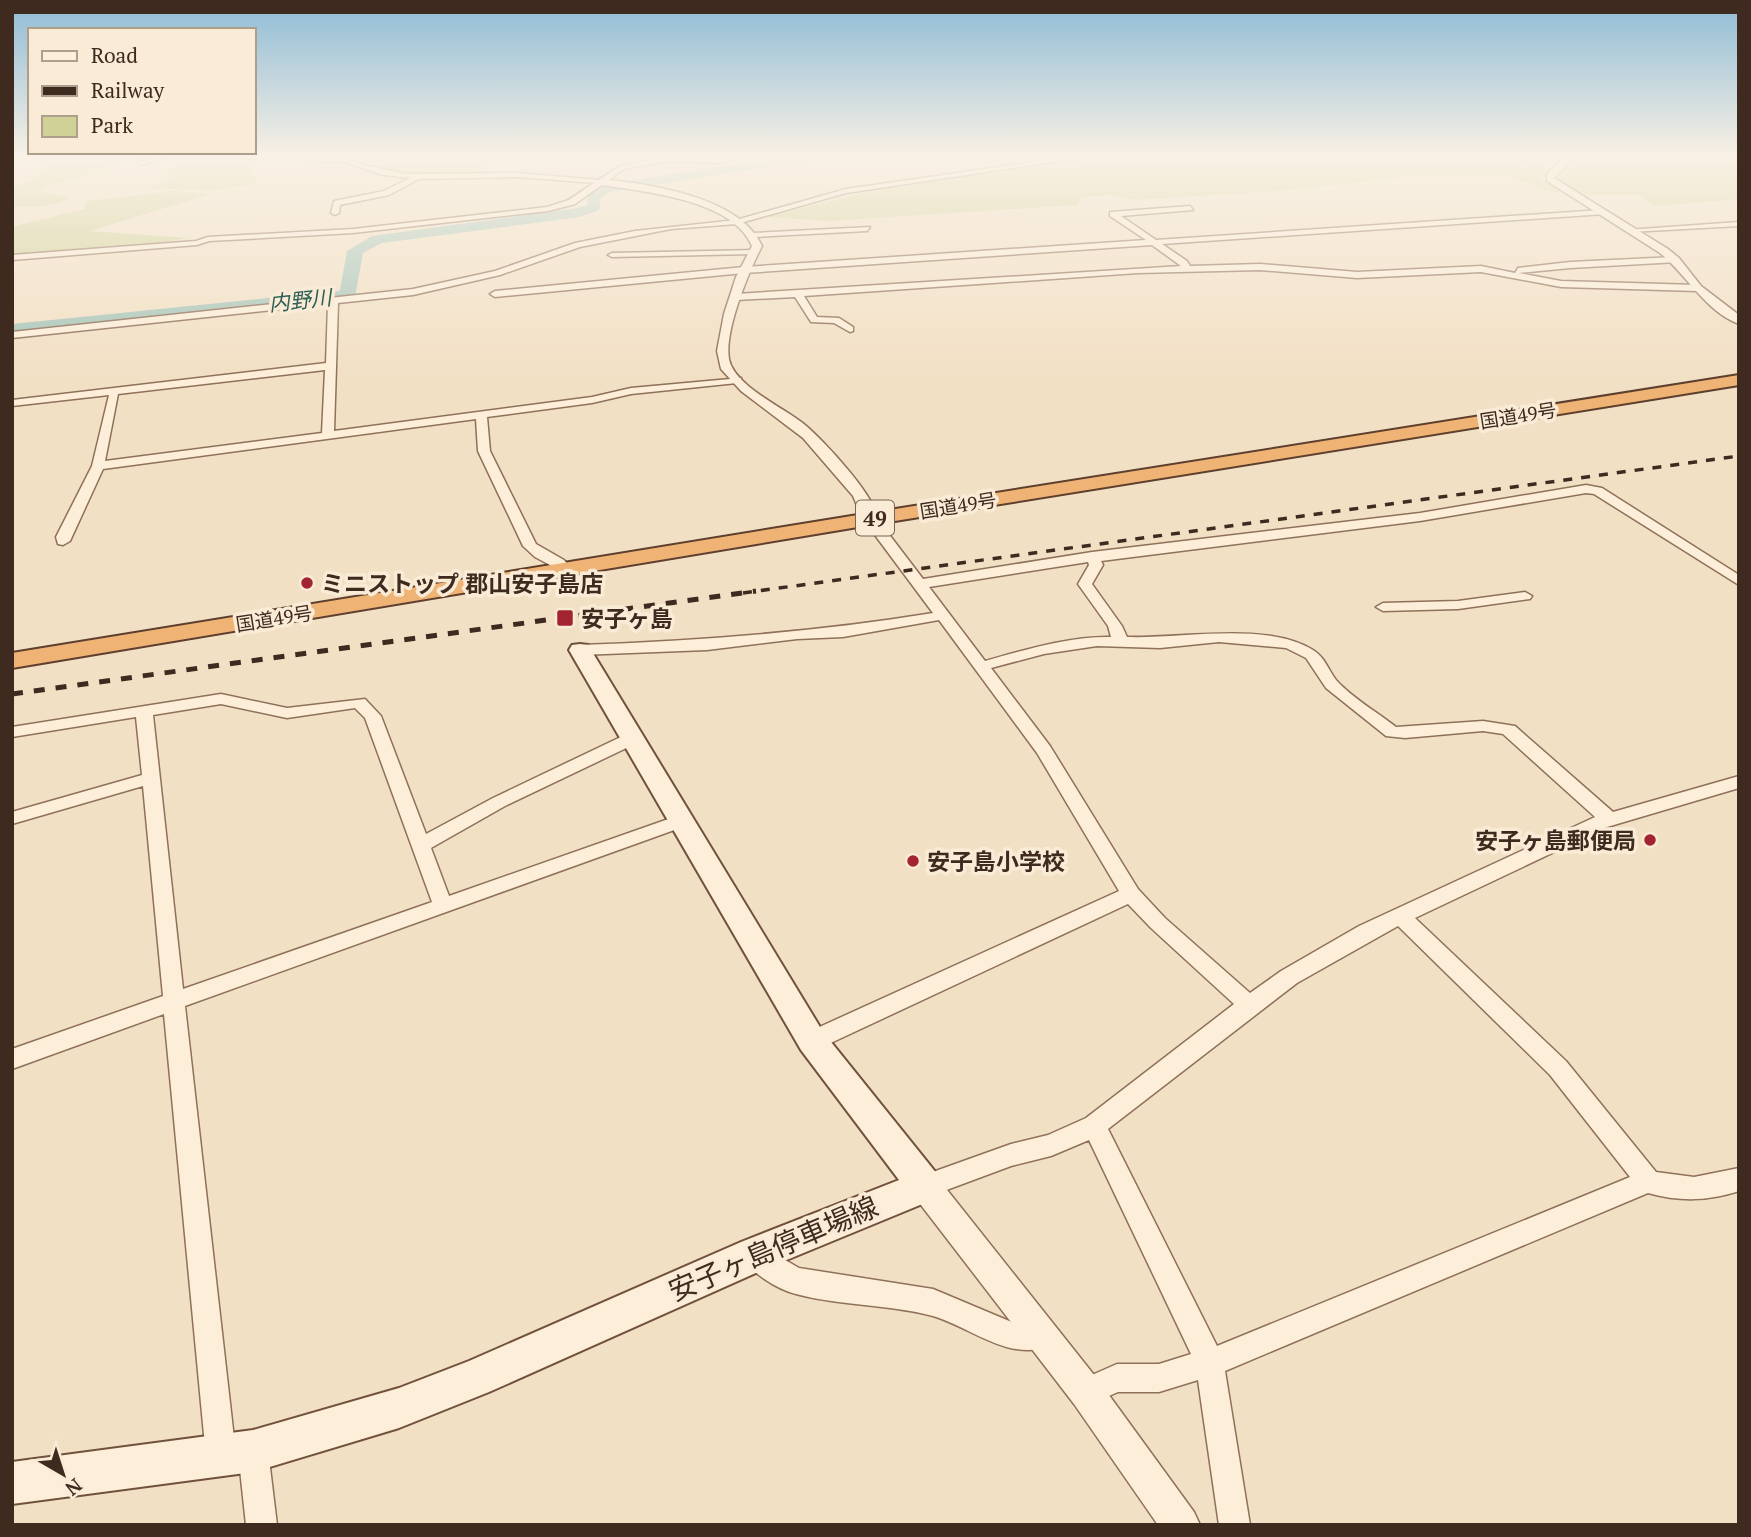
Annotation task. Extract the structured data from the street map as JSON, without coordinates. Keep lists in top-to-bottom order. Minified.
{"streets":{"highway":["国道49号","49"],"main road":["安子ヶ島停車場線"]},"water":["内野川"],"places":{"other":["ミニストップ 郡山安子島店","安子ヶ島郵便局","安子島小学校"],"transit":["安子ヶ島"]},"legend":["Road","Railway","Park"],"north":"bottom right"}
